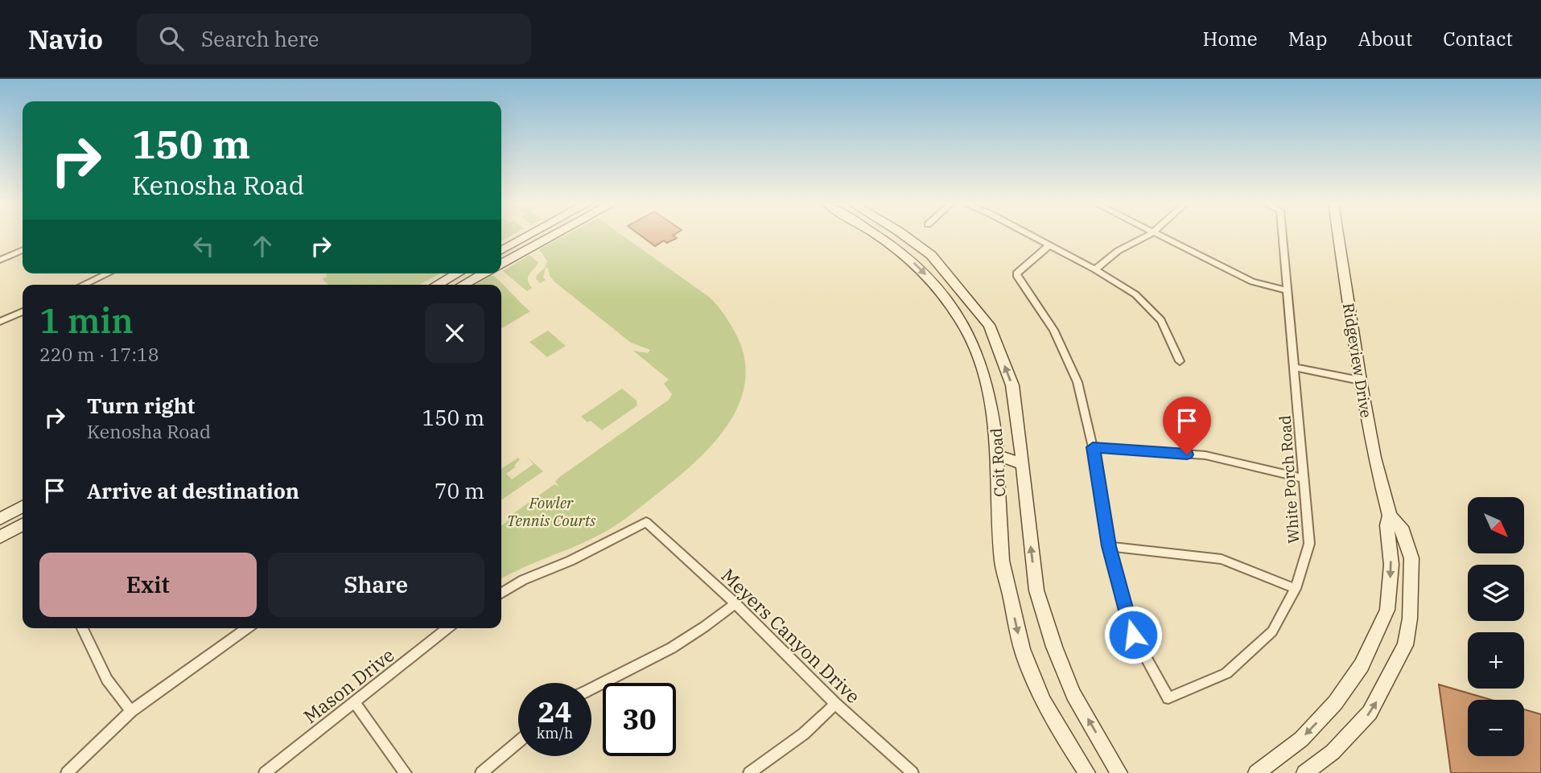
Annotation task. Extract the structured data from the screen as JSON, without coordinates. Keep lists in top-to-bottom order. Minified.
{"streets":{"main road":["Ridgeview Drive","Coit Road"],"street":["White Porch Road","Meyers Canyon Drive","Mason Drive"]},"parks":["Fowler Tennis Courts"],"north":"bottom right","page":{"header":"Navio","search":"Search here","nav":["Home","Map","About","Contact"],"turn":["150 m","Kenosha Road"],"heading":["1 min","220 m · 17:18"],"list":[{"name":"Turn right","note":"Kenosha Road","value":"150 m"},{"name":"Arrive at destination","value":"70 m"}],"map_buttons":["+","−"],"buttons":["Exit","Share"],"speed":"24 km/h","limit":"30"}}
